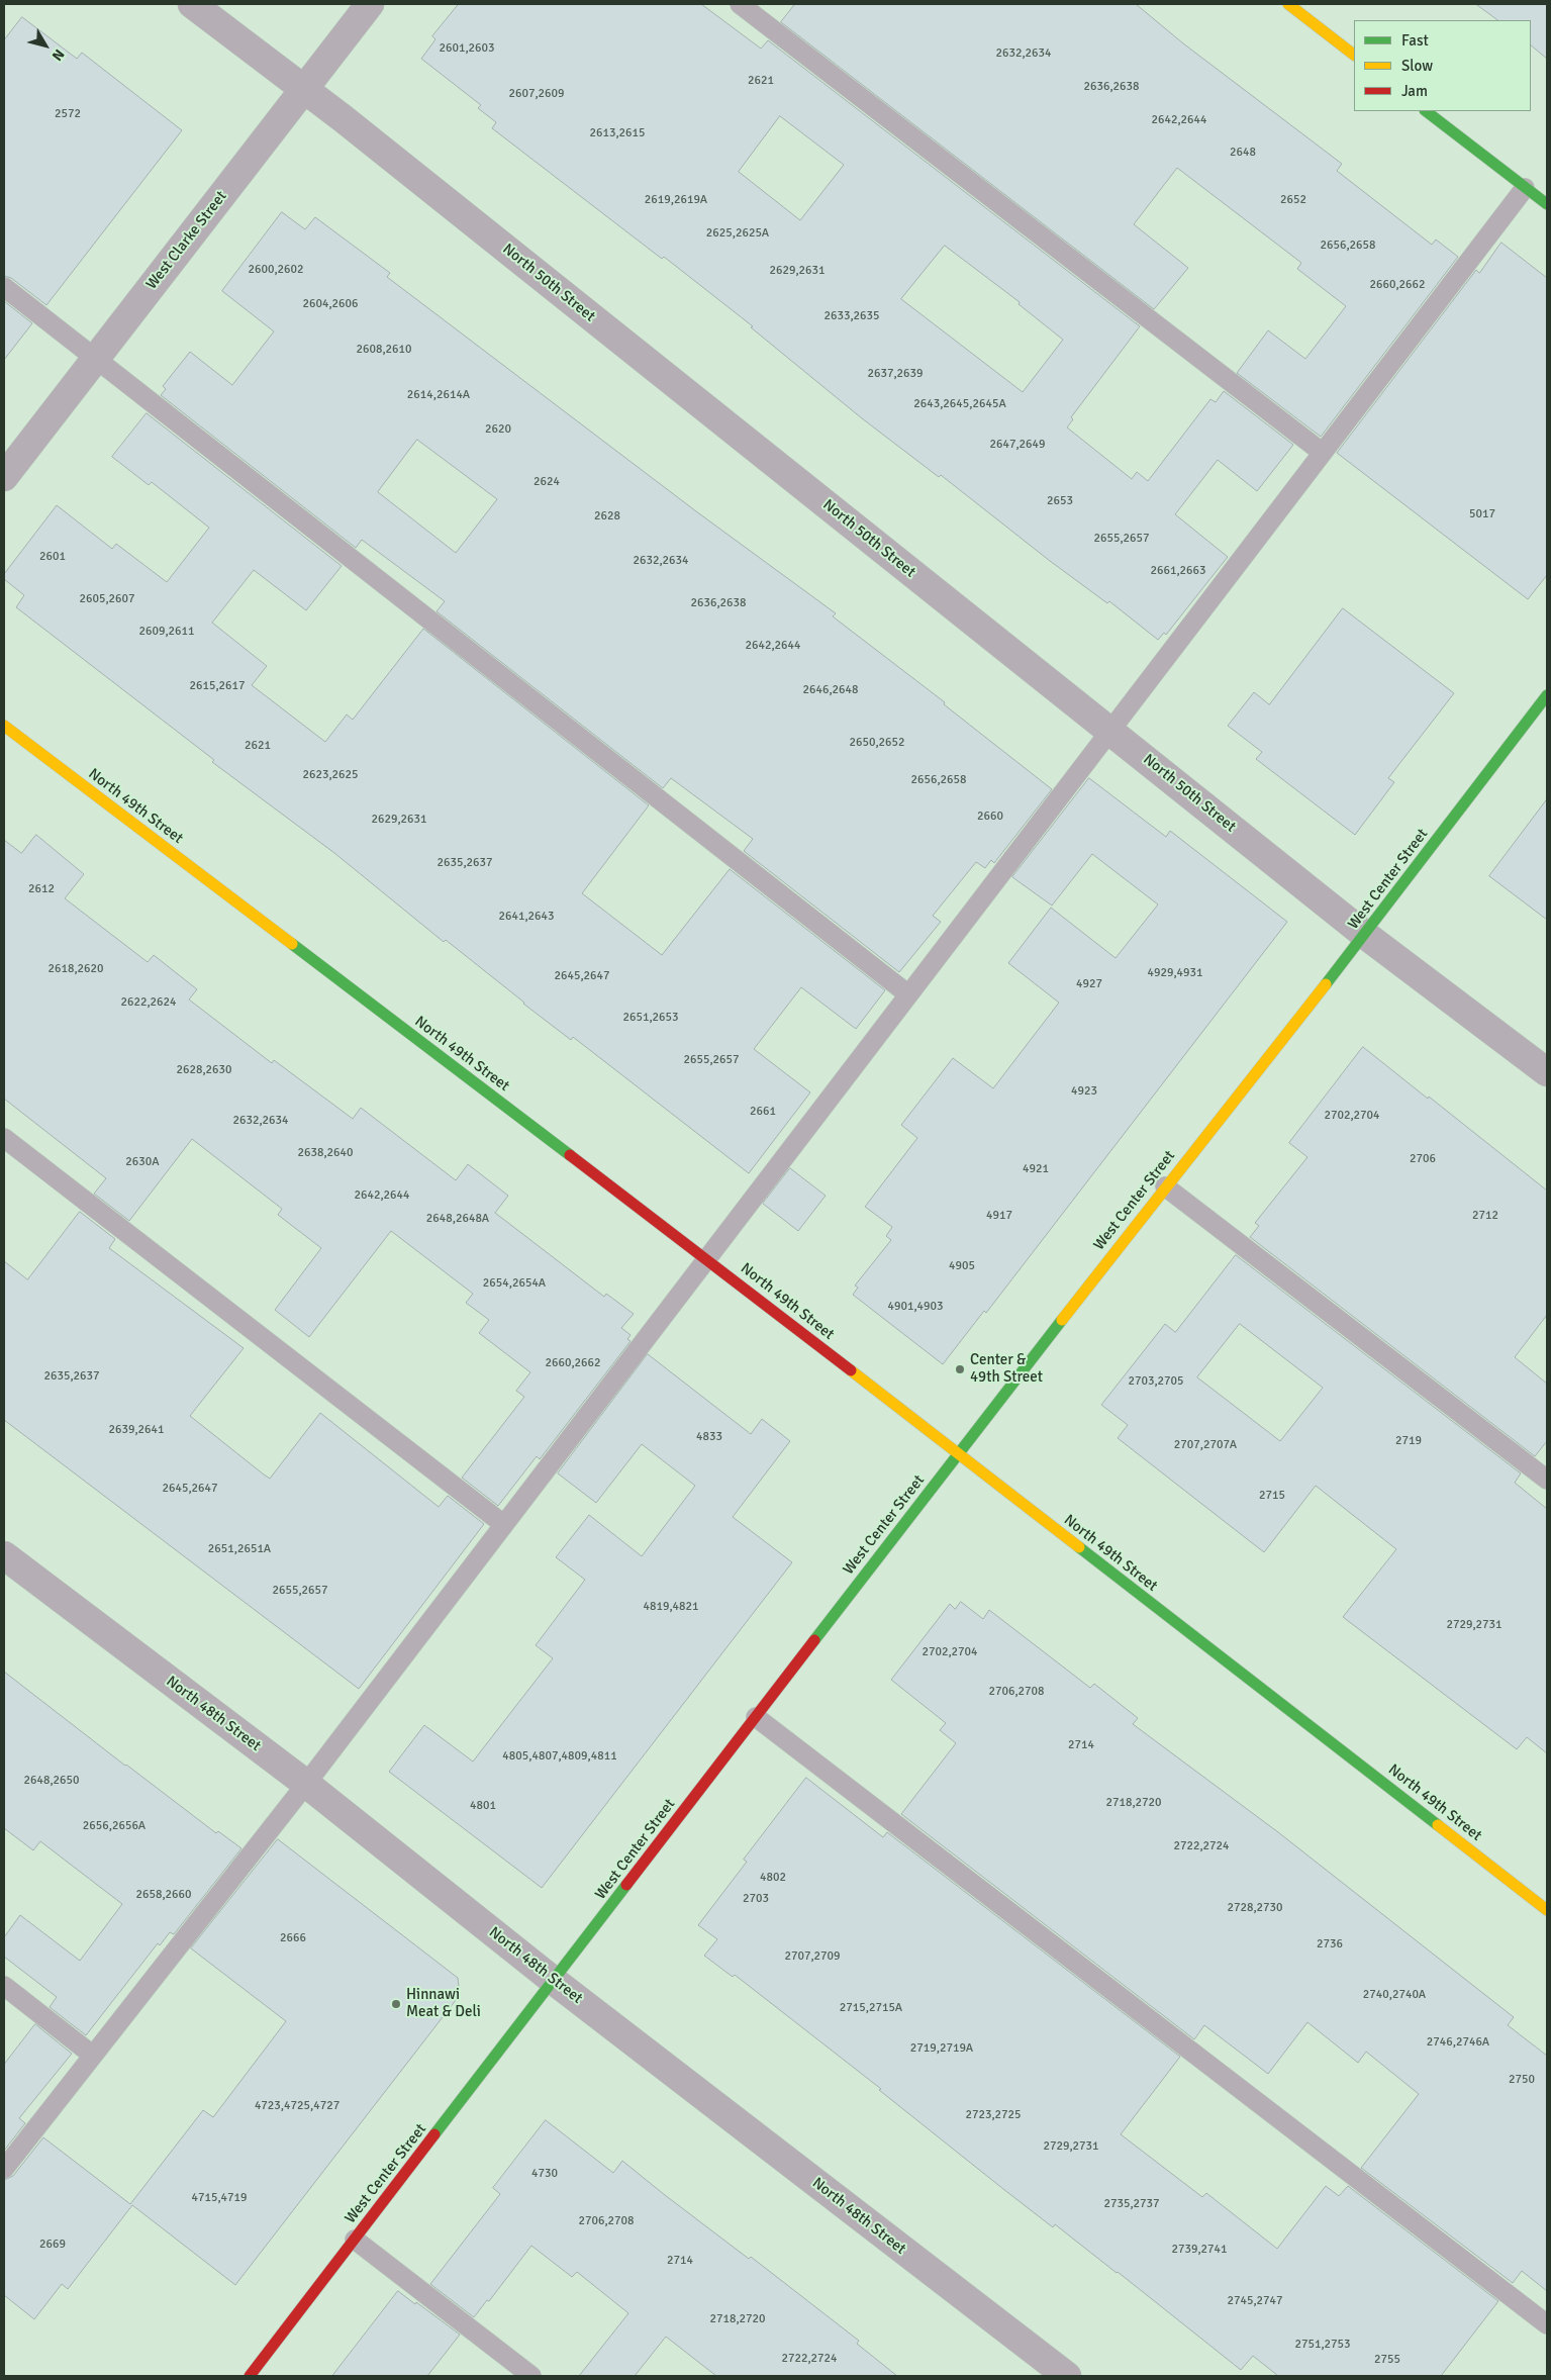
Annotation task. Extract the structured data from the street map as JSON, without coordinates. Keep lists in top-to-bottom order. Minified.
{"streets":{"street":["West Clarke Street","North 50th Street","North 49th Street","West Center Street","North 48th Street"]},"crossings":[["West Clarke Street","North 50th Street"],["North 50th Street","West Center Street"],["North 49th Street","West Center Street"],["West Center Street","North 48th Street"]],"places":["Center & 49th Street","Hinnawi Meat & Deli"],"house_numbers":["2601,2603","2632,2634","2621","2636,2638","2607,2609","2572","2642,2644","2613,2615","2648","2619,2619A","2652","2625,2625A","2656,2658","2600,2602","2629,2631","2660,2662","2604,2606","2633,2635","2608,2610","2637,2639","2614,2614A","2643,2645,2645A","2620","2647,2649","2624","2653","5017","2628","2655,2657","2601","2632,2634","2661,2663","2605,2607","2636,2638","2609,2611","2642,2644","2615,2617","2646,2648","2650,2652","2621","2623,2625","2656,2658","2660","2629,2631","2635,2637","2612","2641,2643","2618,2620","4929,4931","2645,2647","4927","2622,2624","2651,2653","2655,2657","2628,2630","4923","2661","2702,2704","2632,2634","2638,2640","2706","2630A","4921","2642,2644","4917","2712","2648,2648A","4905","2654,2654A","4901,4903","2660,2662","2635,2637","2703,2705","2639,2641","4833","2719","2707,2707A","2645,2647","2715","2651,2651A","2655,2657","4819,4821","2729,2731","2702,2704","2706,2708","2714","4805,4807,4809,4811","2648,2650","2718,2720","4801","2656,2656A","2722,2724","4802","2658,2660","2703","2728,2730","2666","2736","2707,2709","2740,2740A","2715,2715A","2746,2746A","2719,2719A","2750","4723,4725,4727","2723,2725","2729,2731","4730","4715,4719","2735,2737","2706,2708","2669","2739,2741","2714","2745,2747","2718,2720","2751,2753","2722,2724","2755"],"legend":["Fast","Slow","Jam"],"north":"bottom right"}
